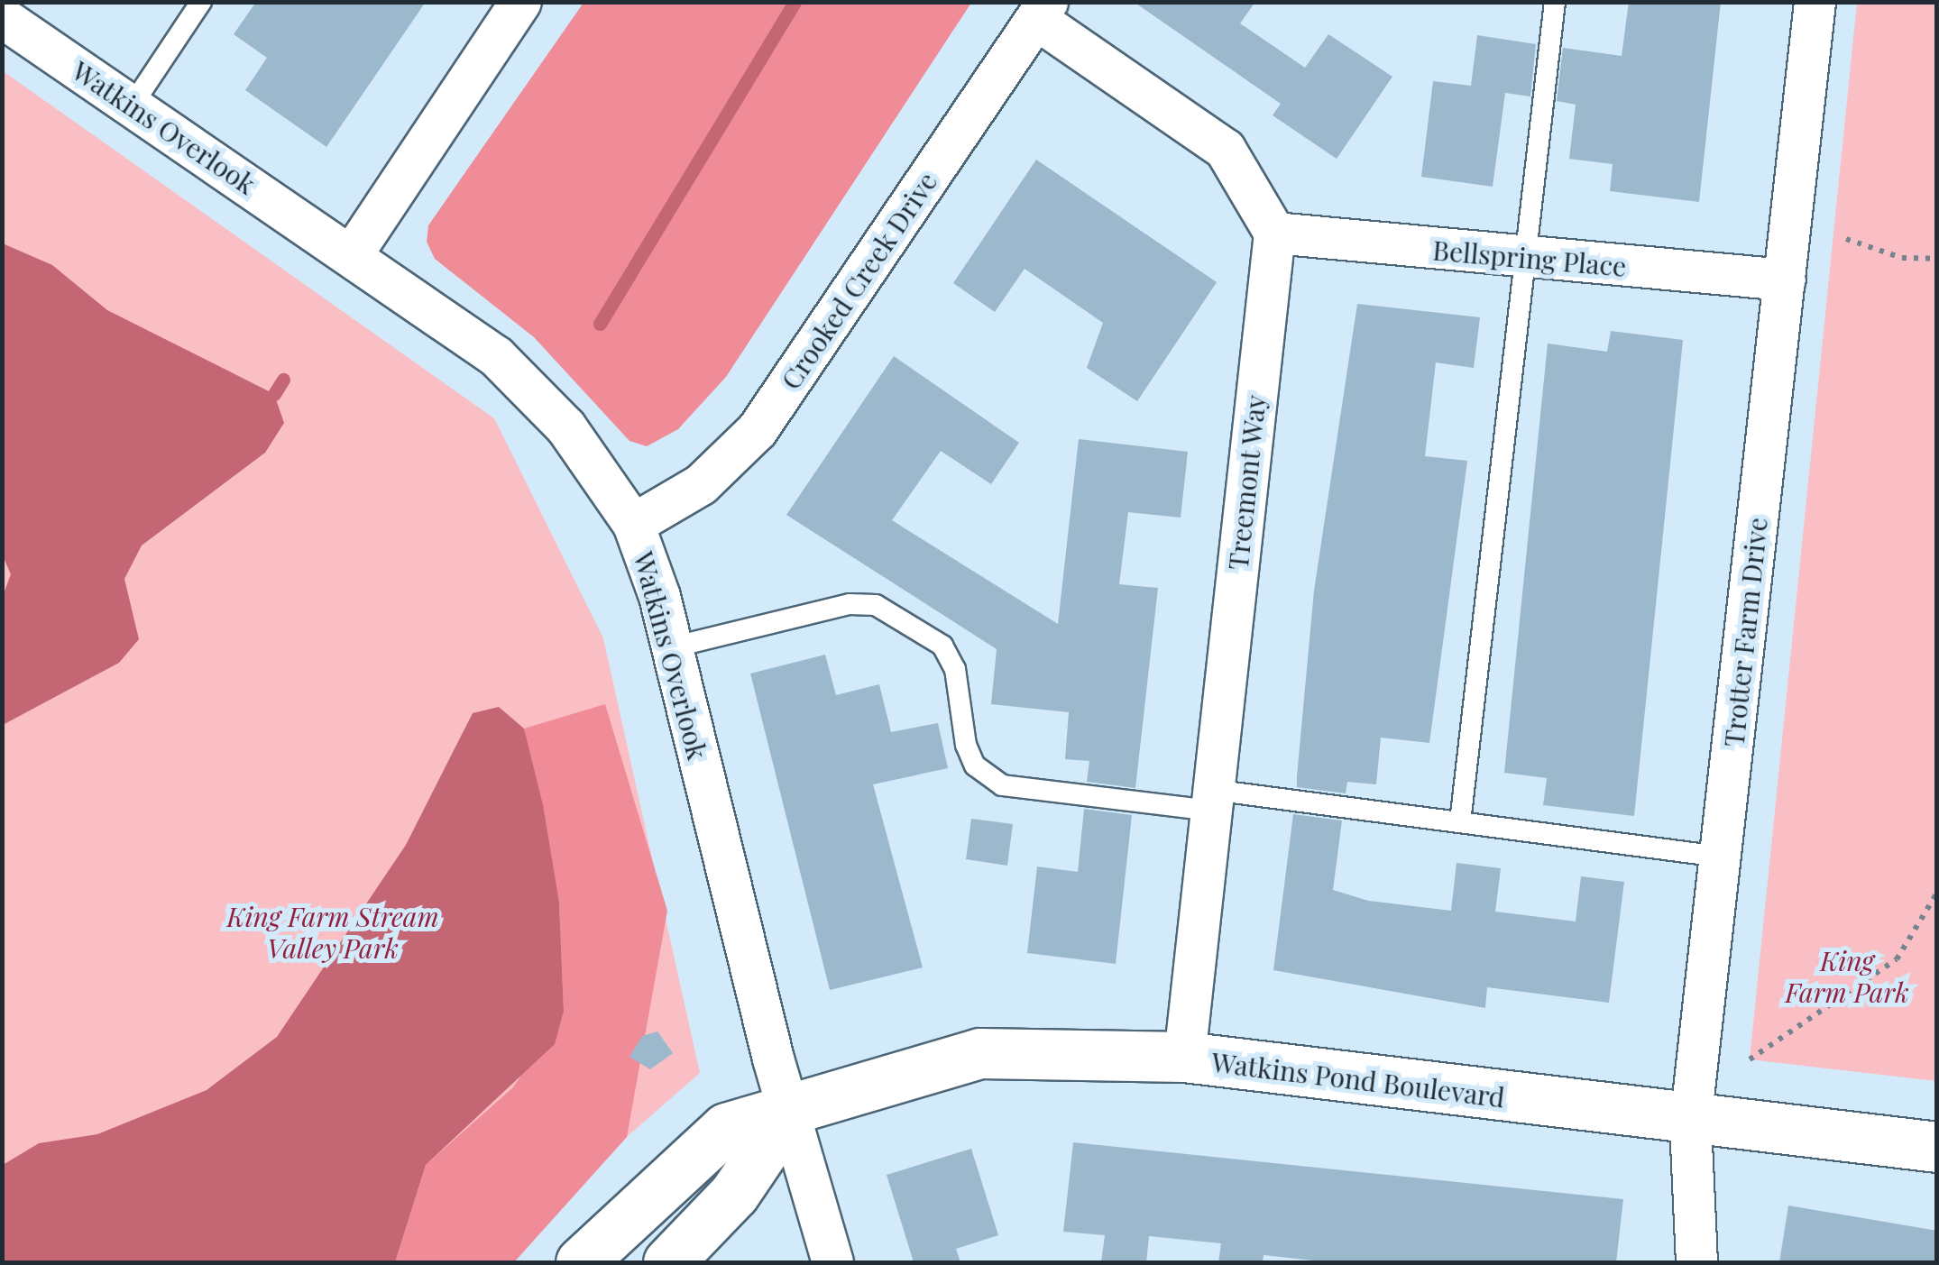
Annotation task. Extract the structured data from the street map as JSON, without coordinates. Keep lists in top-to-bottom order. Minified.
{"streets":{"street":["Watkins Overlook","Bellspring Place","Crooked Creek Drive","Treemont Way","Trotter Farm Drive","Watkins Pond Boulevard"]},"crossings":[["Watkins Overlook","Crooked Creek Drive"],["Watkins Overlook","Watkins Pond Boulevard"],["Bellspring Place","Treemont Way"],["Bellspring Place","Trotter Farm Drive"],["Treemont Way","Watkins Pond Boulevard"],["Trotter Farm Drive","Watkins Pond Boulevard"]],"parks":["King Farm Stream Valley Park","King Farm Park"]}
